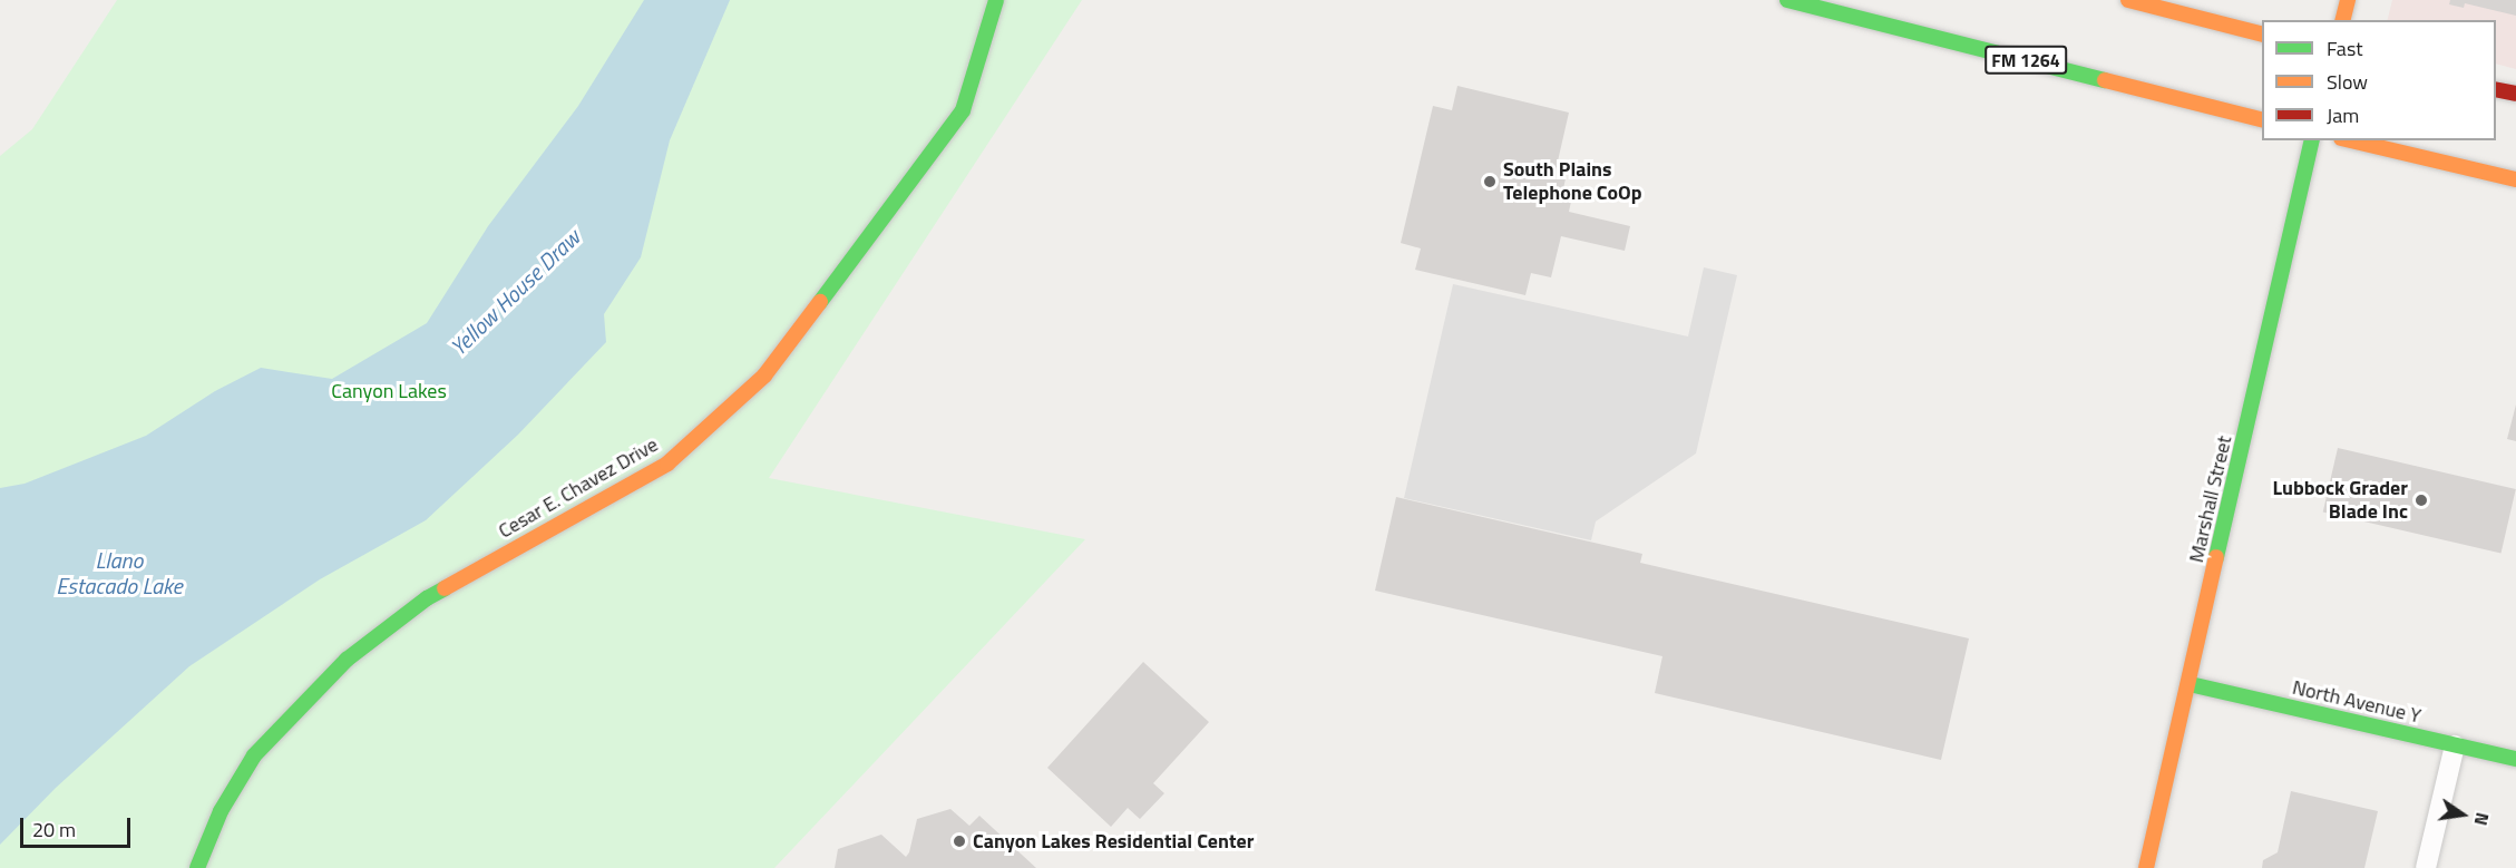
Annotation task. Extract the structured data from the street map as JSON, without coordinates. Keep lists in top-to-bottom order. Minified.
{"streets":{"street":["FM 1264","Cesar E. Chavez Drive","Marshall Street","North Avenue Y"]},"crossings":[["Marshall Street","North Avenue Y"]],"water":["Yellow House Draw","Llano Estacado Lake"],"parks":["Canyon Lakes"],"places":["South Plains Telephone CoOp","Lubbock Grader Blade Inc","Canyon Lakes Residential Center"],"legend":["Fast","Slow","Jam"],"scale_bar":"20 m","north":"right"}
